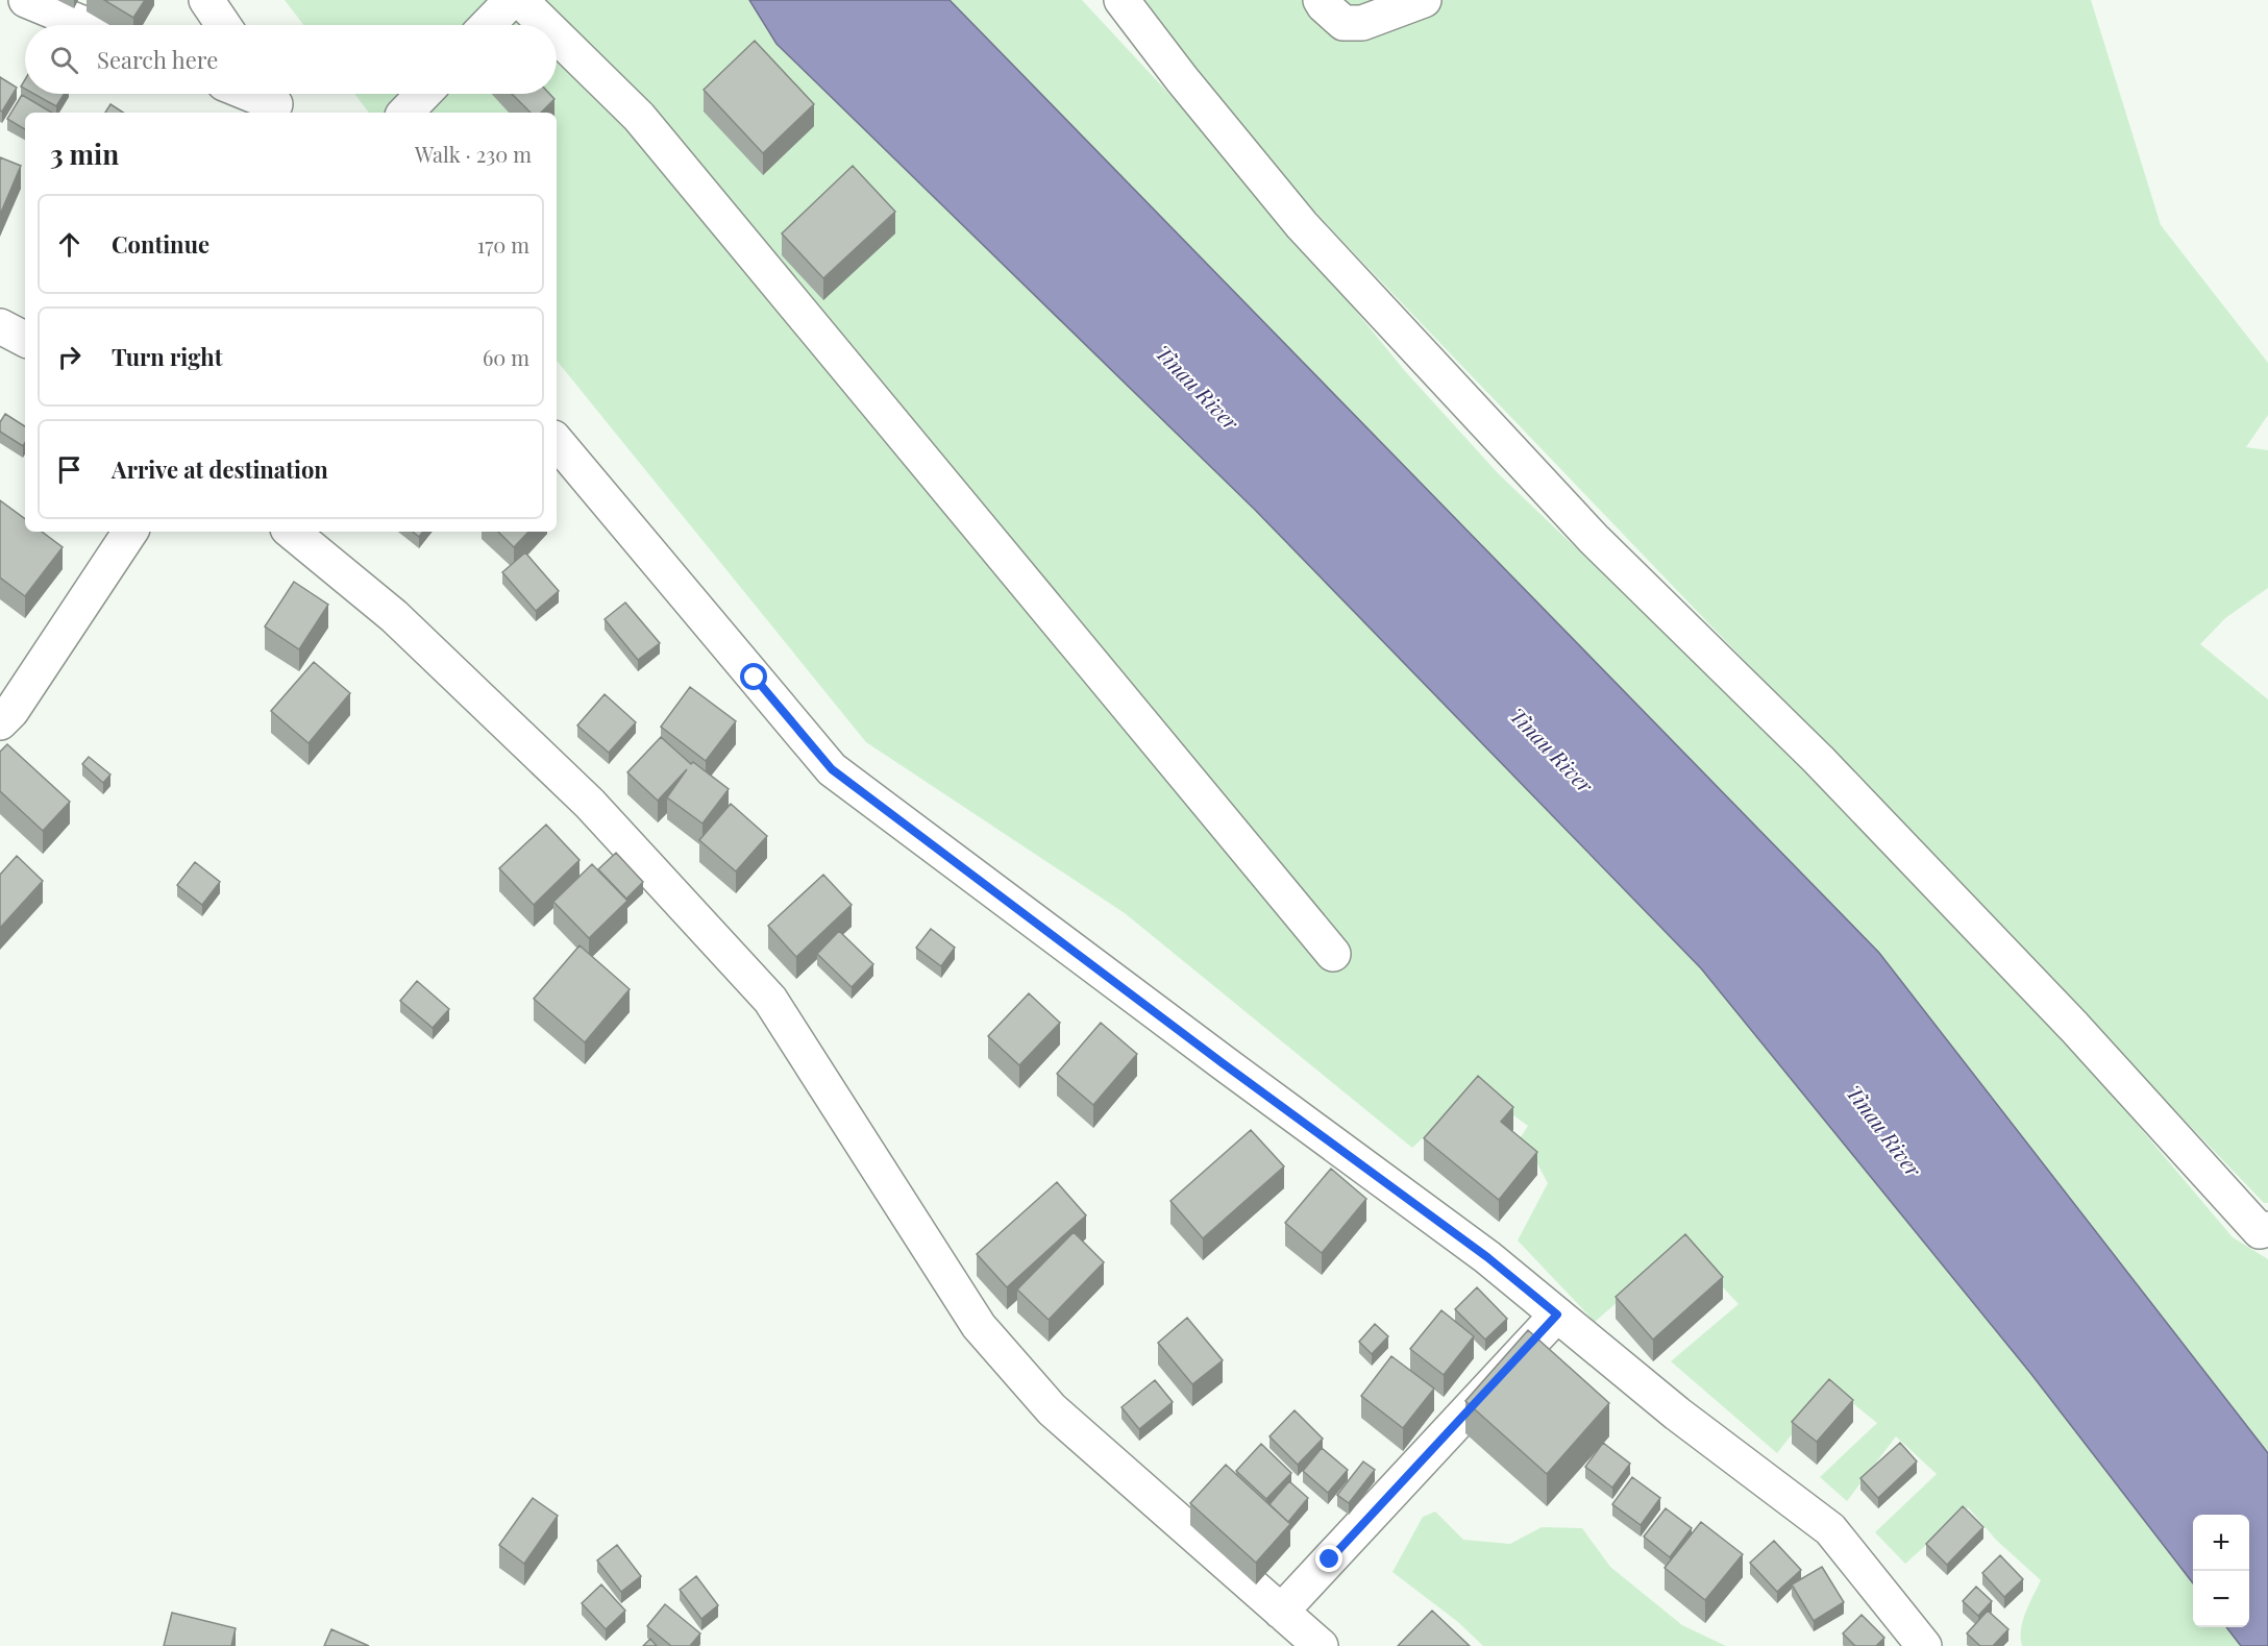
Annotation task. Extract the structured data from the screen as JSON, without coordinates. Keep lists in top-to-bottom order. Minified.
{"water":["Tinau River"],"page":{"search":"Search here","heading":["3 min","Walk · 230 m"],"list":[["Continue","170 m"],["Turn right","60 m"],"Arrive at destination"],"map_buttons":["+","−"]}}
